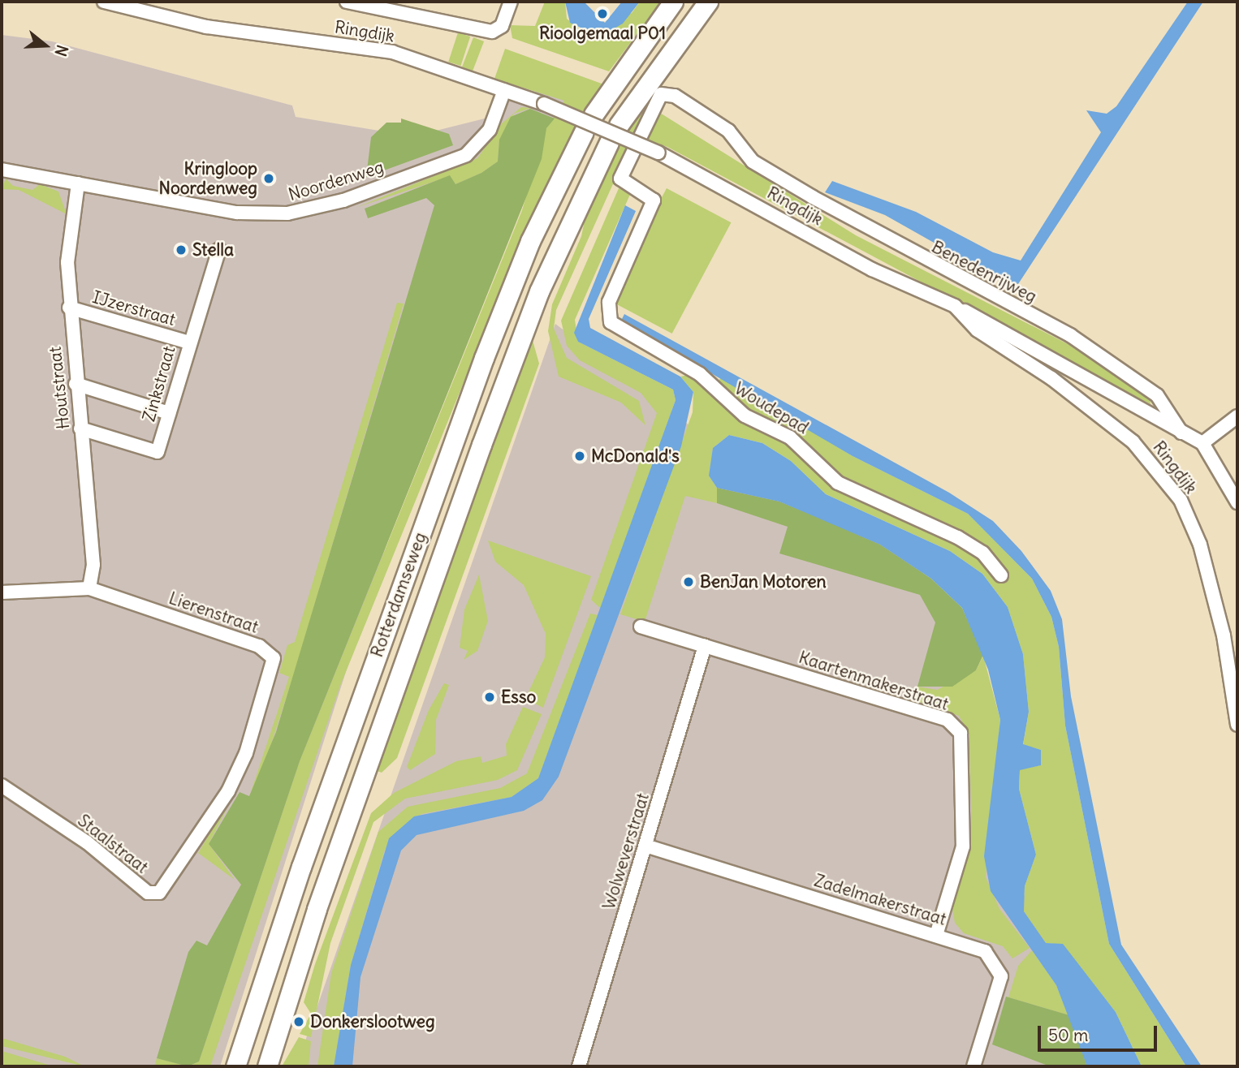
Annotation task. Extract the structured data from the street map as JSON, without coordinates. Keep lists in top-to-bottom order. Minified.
{"streets":{"main road":["Rotterdamseweg"],"street":["Ringdijk","Noordenweg","Benedenrijweg","IJzerstraat","Zinkstraat","Houtstraat","Woudepad","Lierenstraat","Kaartenmakerstraat","Staalstraat","Wolweverstraat","Zadelmakerstraat"]},"crossings":[["Ringdijk","Noordenweg"],["Noordenweg","Houtstraat"],["Benedenrijweg","Woudepad"],["IJzerstraat","Zinkstraat"],["IJzerstraat","Houtstraat"],["Zinkstraat","Houtstraat"],["Houtstraat","Lierenstraat"],["Lierenstraat","Staalstraat"],["Kaartenmakerstraat","Wolweverstraat"],["Kaartenmakerstraat","Zadelmakerstraat"],["Wolweverstraat","Zadelmakerstraat"]],"places":["Rioolgemaal P01","Kringloop Noordenweg","Stella","McDonald's","BenJan Motoren","Esso","Donkerslootweg"],"scale_bar":"50 m","north":"right"}
